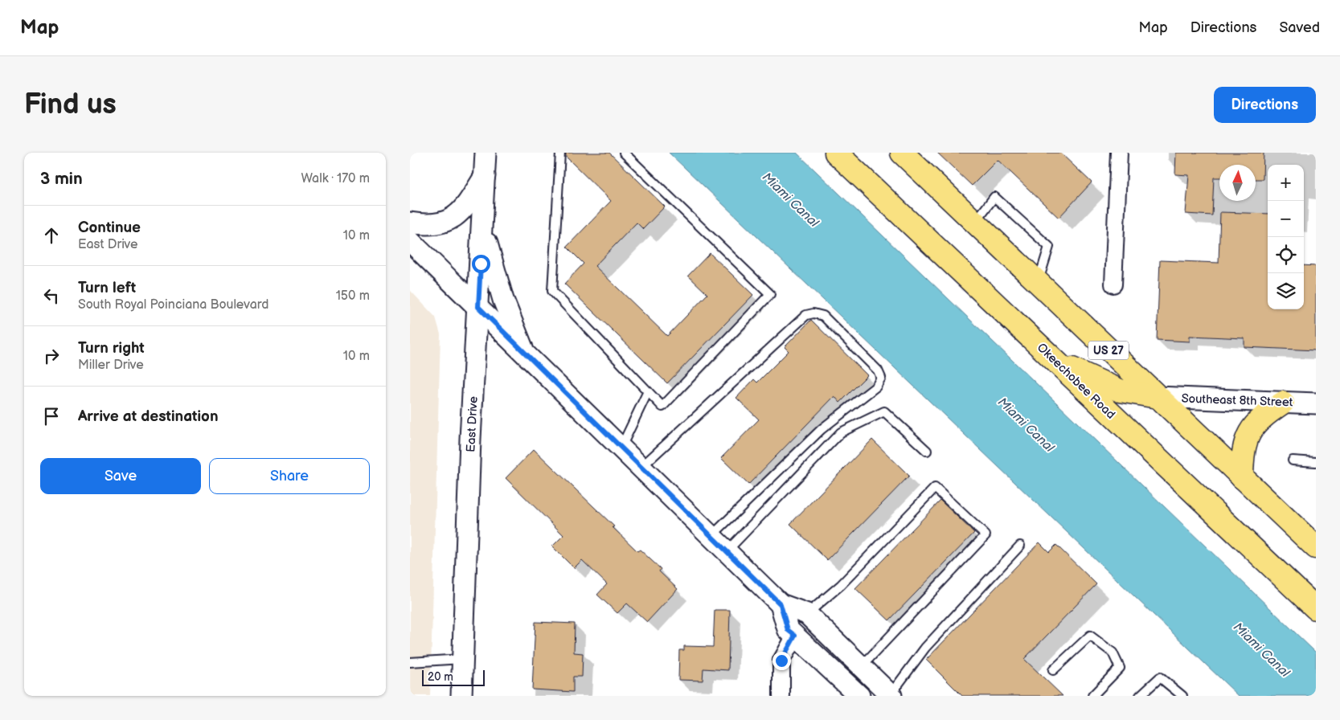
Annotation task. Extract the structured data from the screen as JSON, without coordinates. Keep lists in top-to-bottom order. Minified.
{"streets":{"highway":["US 27","Okeechobee Road"],"street":["Southeast 8th Street","East Drive"]},"crossings":[["US 27","Southeast 8th Street"]],"water":["Miami Canal"],"scale_bar":"20 m","north":"top","page":{"header":"Map","nav":["Map","Directions","Saved"],"buttons":["Directions",["Save","Share"]],"title":"Find us","heading":["3 min","Walk · 170 m"],"map_buttons":["+","−"],"list":[["Continue","East Drive","10 m"],["Turn left","South Royal Poinciana Boulevard","150 m"],["Turn right","Miller Drive","10 m"],"Arrive at destination"],"scale":"20 m"}}
